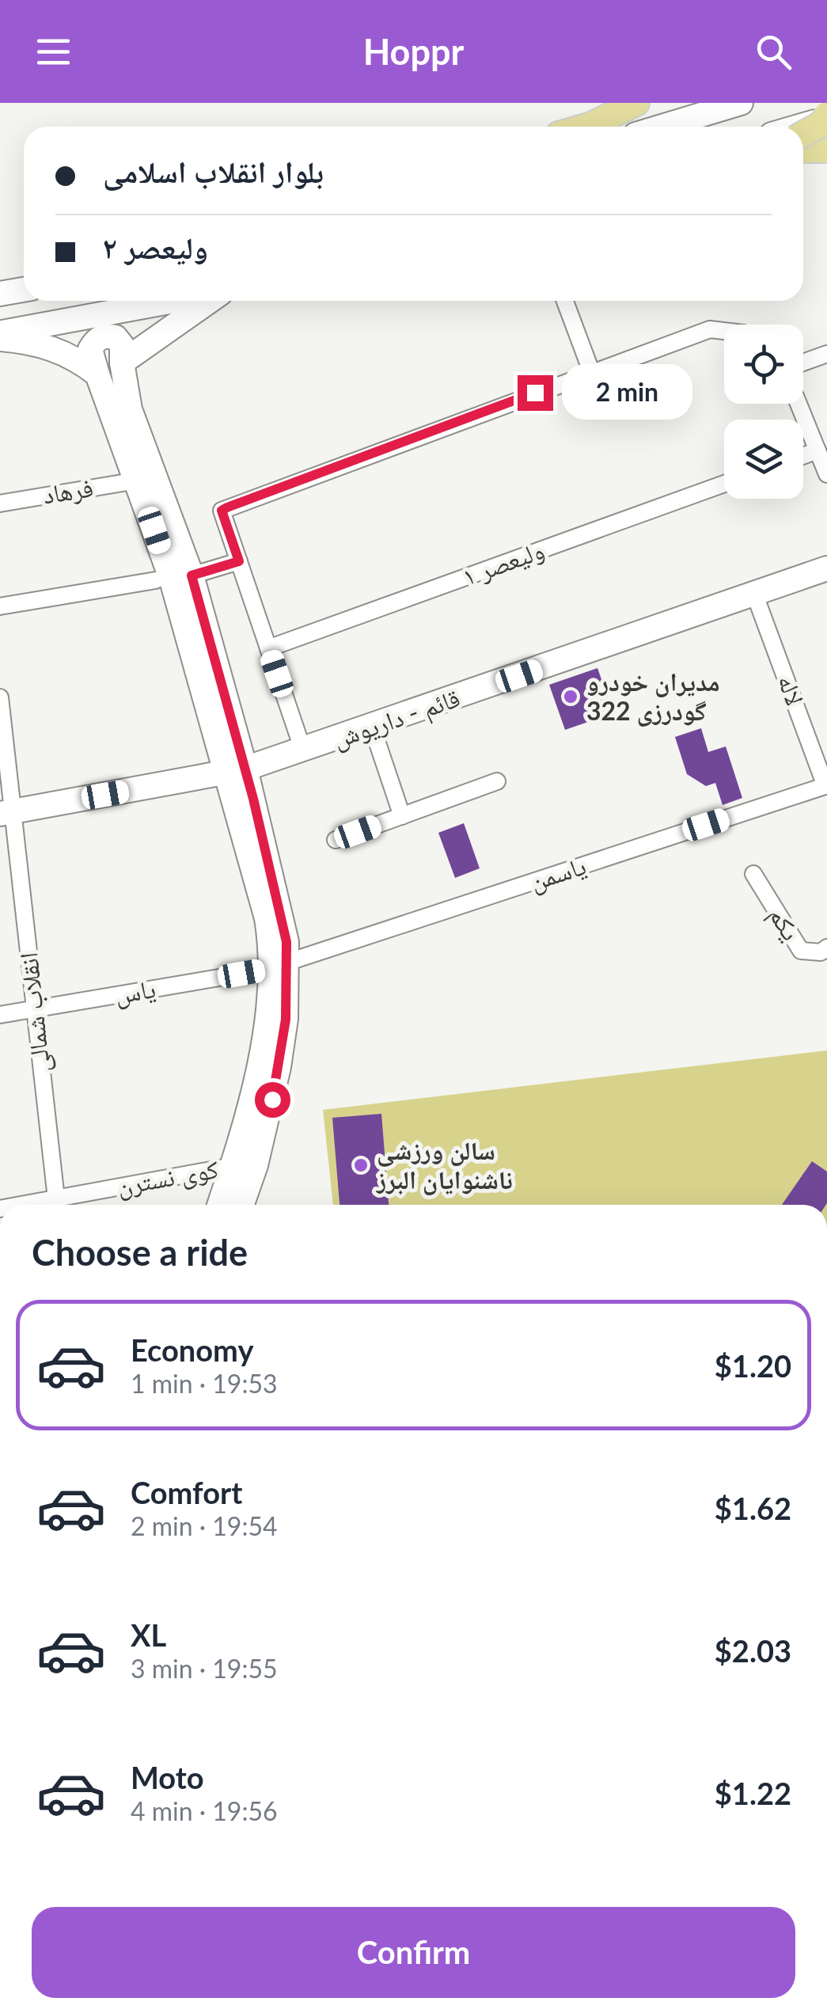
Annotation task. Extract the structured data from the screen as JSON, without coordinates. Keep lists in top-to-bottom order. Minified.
{"streets":{"main road":["قائم - داریوش"],"street":["فرهاد","ولیعصر ۱","لاله","یاسمن","یکم","یاس","انقلاب شمالی","کوی نسترن"]},"crossings":[["لاله","قائم - داریوش"],["لاله","یاسمن"],["قائم - داریوش","انقلاب شمالی"],["یاسمن","یاس"],["یاس","انقلاب شمالی"]],"places":["مدیران خودرو گودرزی 322","سالن ورزشی ناشنوایان البرز"],"page":{"header":"Hoppr","banner":["بلوار انقلاب اسلامی","ولیعصر ۲"],"bubble":"2 min","heading":"Choose a ride","list":[{"name":"Economy","note":"1 min · 19:53","value":"$1.20"},{"name":"Comfort","note":"2 min · 19:54","value":"$1.62"},{"name":"XL","note":"3 min · 19:55","value":"$2.03"},{"name":"Moto","note":"4 min · 19:56","value":"$1.22"}],"buttons":"Confirm"}}
